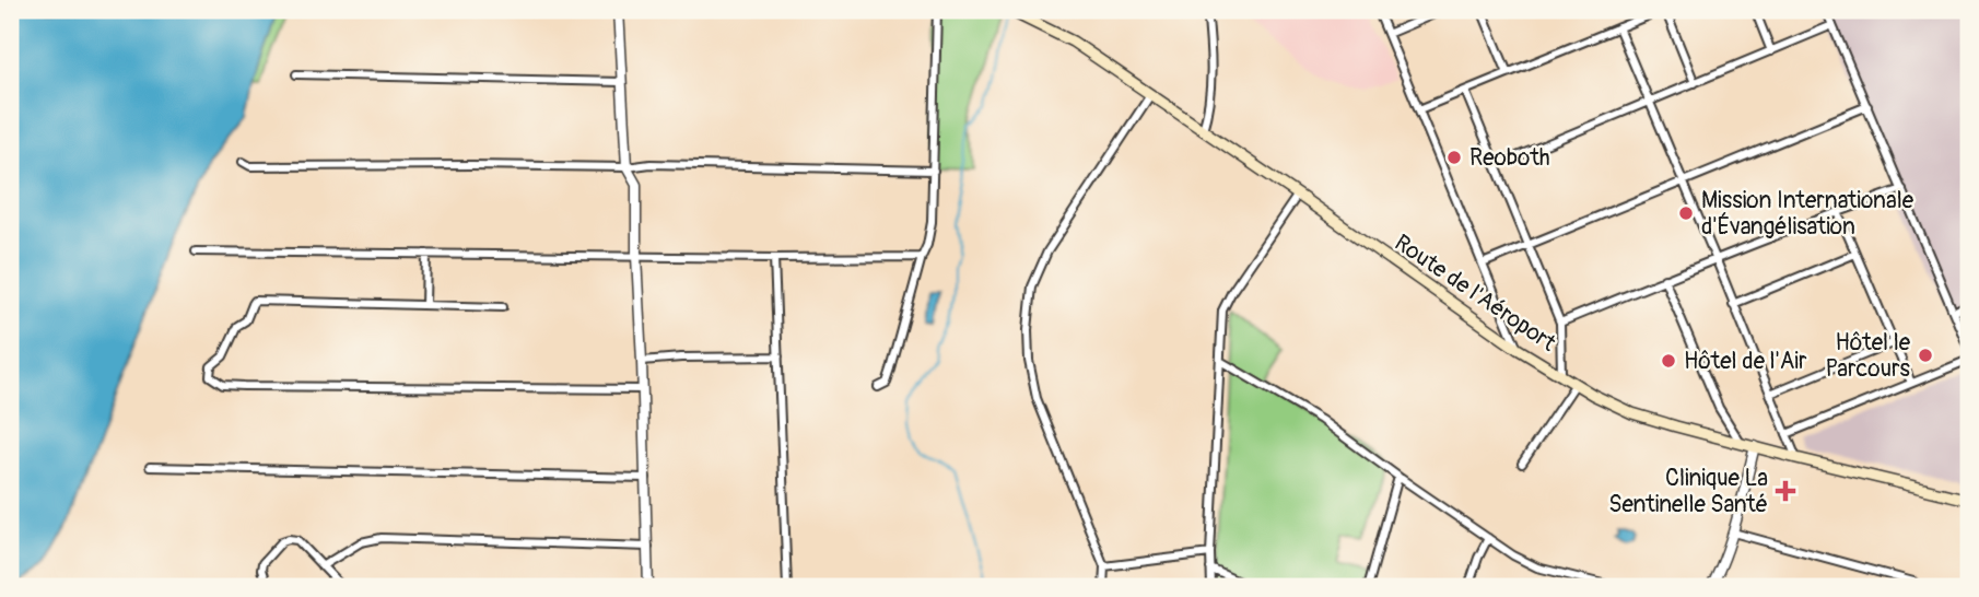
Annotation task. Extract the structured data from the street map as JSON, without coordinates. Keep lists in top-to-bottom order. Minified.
{"streets":{"main road":["Route de l'Aéroport"]},"places":{"other":["Reoboth","Mission Internationale d'Évangélisation","Hôtel le Parcours","Hôtel de l'Air"],"health":["Clinique La Sentinelle Santé"]}}
